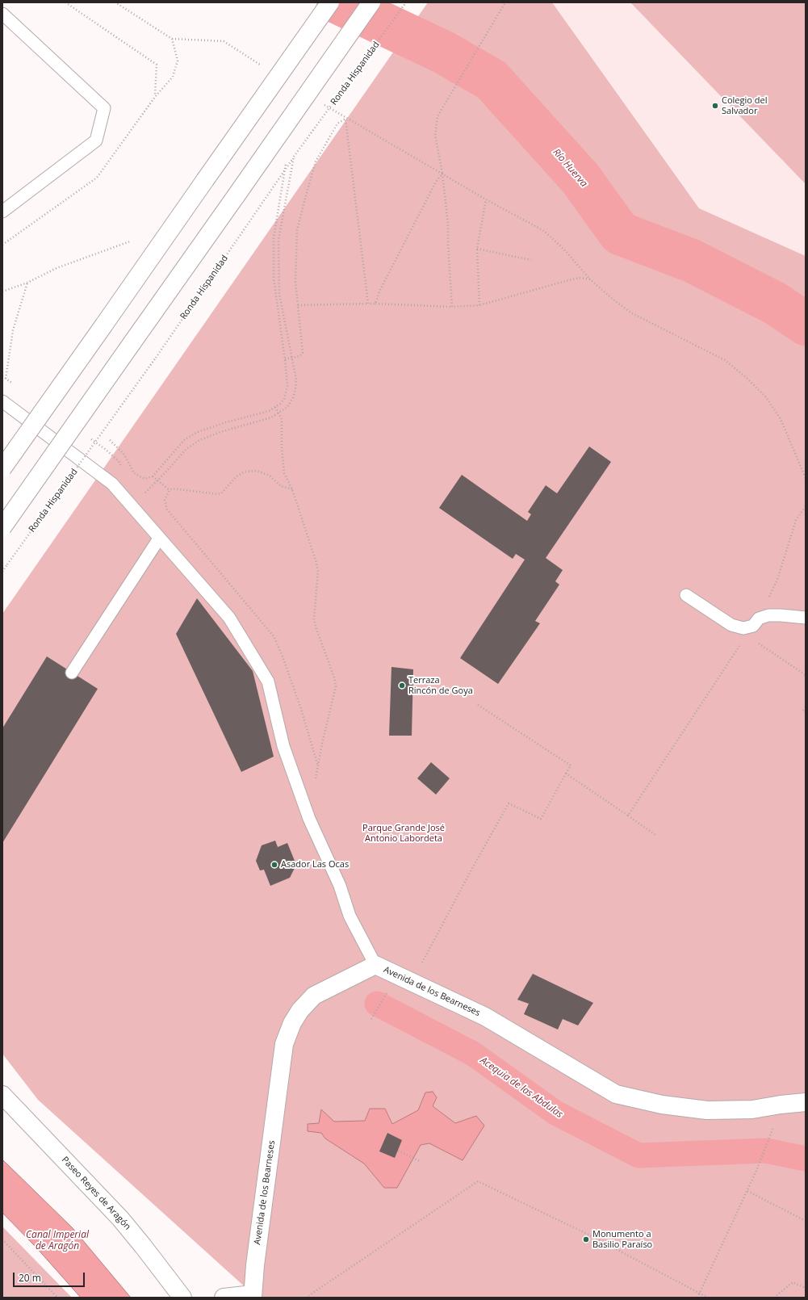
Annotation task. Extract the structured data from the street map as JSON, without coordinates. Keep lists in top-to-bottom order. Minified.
{"streets":{"main road":["Avenida de los Bearneses","Paseo Reyes de Aragón"],"path":["Ronda Hispanidad"]},"water":["Río Huerva","Acequia de las Abdulas","Canal Imperial de Aragón"],"parks":["Parque Grande José Antonio Labordeta"],"places":["Colegio del Salvador","Terraza Rincón de Goya","Asador Las Ocas","Monumento a Basilio Paraíso"],"scale_bar":"20 m"}
